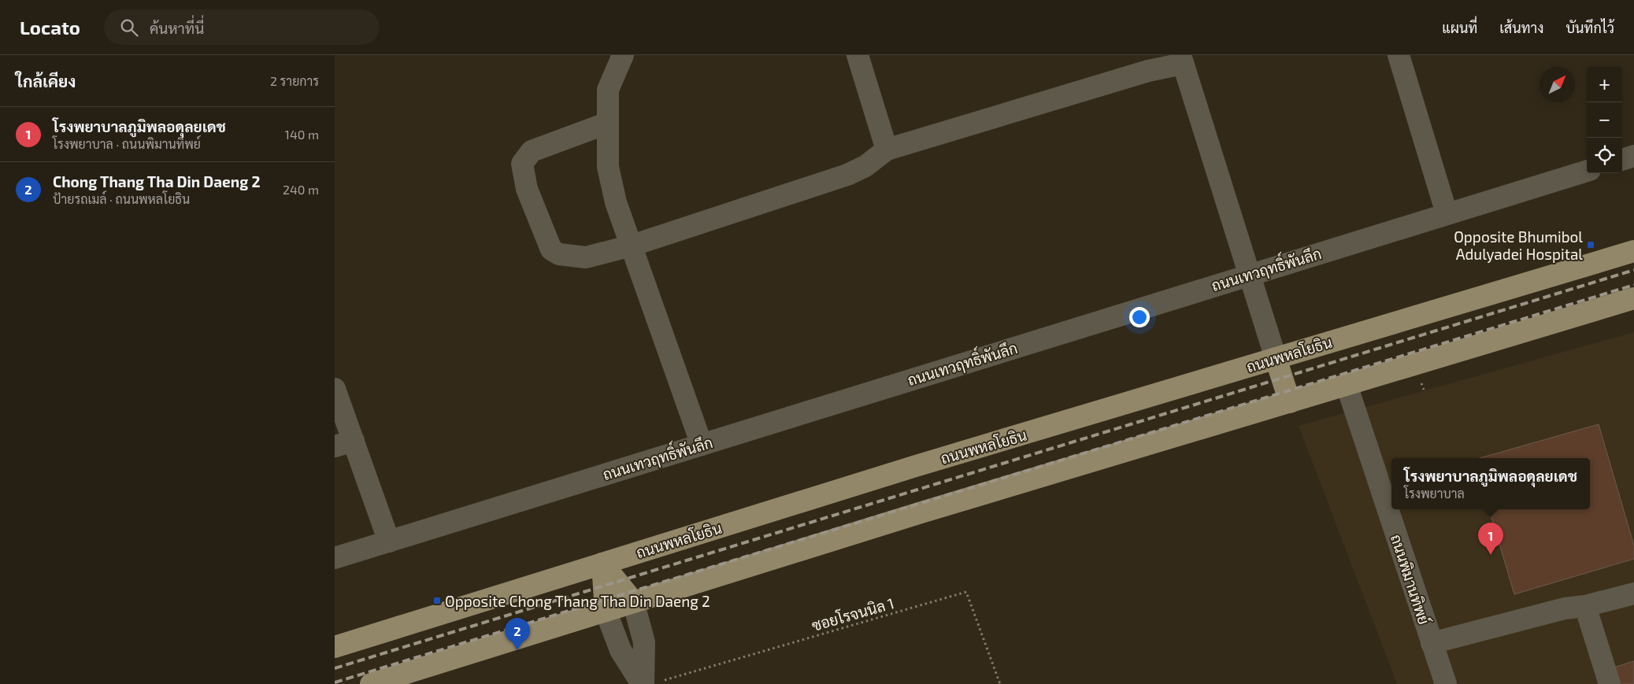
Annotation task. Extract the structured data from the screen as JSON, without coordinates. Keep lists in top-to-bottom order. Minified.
{"streets":{"main road":["ถนนพหลโยธิน"],"street":["ถนนเทวฤทธิ์พันลึก","ถนนพิมานทิพย์"],"path":["ซอยโรจนนิล 1"]},"places":{"transit":["Opposite Bhumibol Adulyadei Hospital","Opposite Chong Thang Tha Din Daeng 2"]},"north":"top right","page":{"header":"Locato","search":"ค้นหาที่นี่","nav":["แผนที่","เส้นทาง","บันทึกไว้"],"heading":["ใกล้เคียง","2 รายการ"],"map_buttons":["+","−"],"list":[{"mark":"1","name":"โรงพยาบาลภูมิพลอดุลยเดช","note":"โรงพยาบาล · ถนนพิมานทิพย์","value":"140 m"},{"mark":"2","name":"Chong Thang Tha Din Daeng 2","note":"ป้ายรถเมล์ · ถนนพหลโยธิน","value":"240 m"}],"popup":["โรงพยาบาลภูมิพลอดุลยเดช","โรงพยาบาล"],"pins":["1","2"]}}
